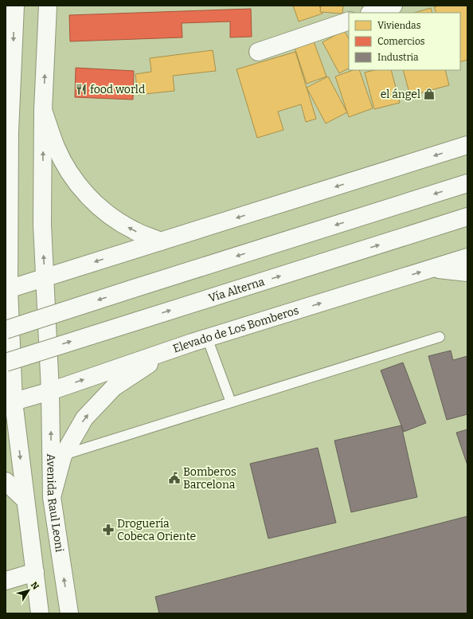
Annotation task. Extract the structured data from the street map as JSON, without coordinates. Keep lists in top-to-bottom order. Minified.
{"streets":{"main road":["Vía Alterna","Elevado de Los Bomberos","Avenida Raul Leoni"]},"crossings":[["Elevado de Los Bomberos","Avenida Raul Leoni"]],"places":{"restaurant":["food world"],"shop":["el ángel"],"public building":["Bomberos Barcelona"],"pharmacy":["Droguería Cobeca Oriente"]},"legend":["Viviendas","Comercios","Industria"],"north":"top right"}
